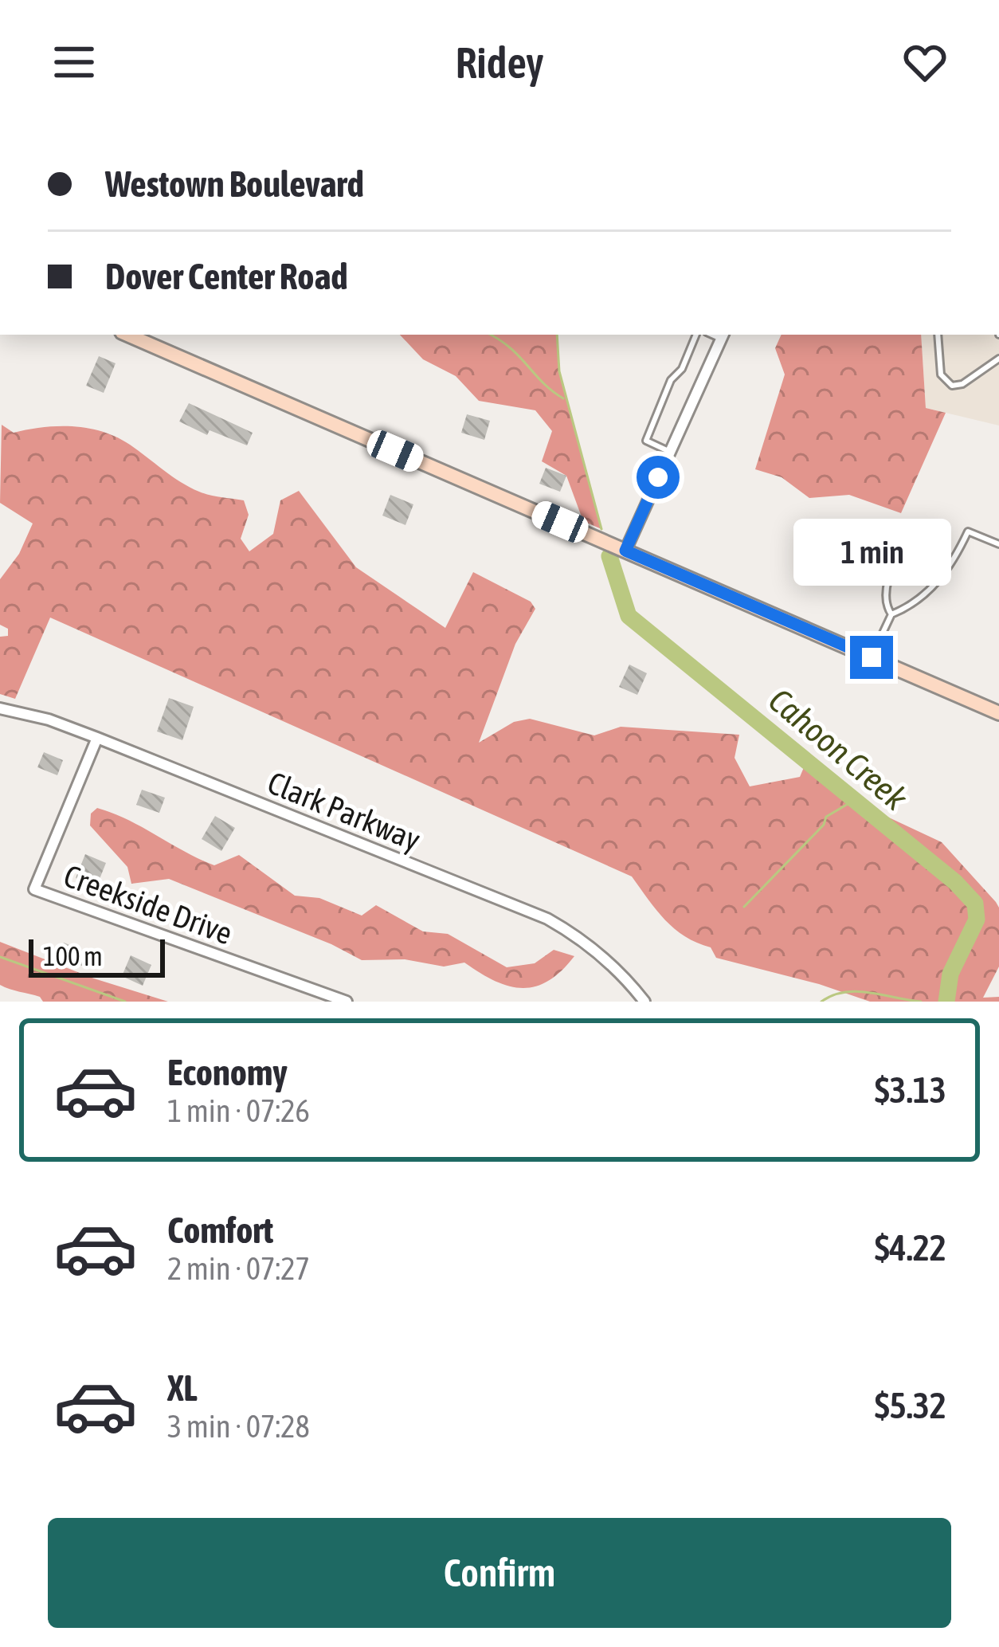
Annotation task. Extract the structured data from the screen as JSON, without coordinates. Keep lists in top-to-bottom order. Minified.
{"streets":{"street":["Clark Parkway","Creekside Drive"]},"crossings":[["Clark Parkway","Creekside Drive"]],"water":["Cahoon Creek"],"scale_bar":"100 m","page":{"header":"Ridey","banner":["Westown Boulevard","Dover Center Road"],"bubble":"1 min","scale":"100 m","list":[{"name":"Economy","note":"1 min · 07:26","value":"$3.13"},{"name":"Comfort","note":"2 min · 07:27","value":"$4.22"},{"name":"XL","note":"3 min · 07:28","value":"$5.32"}],"buttons":"Confirm"}}
